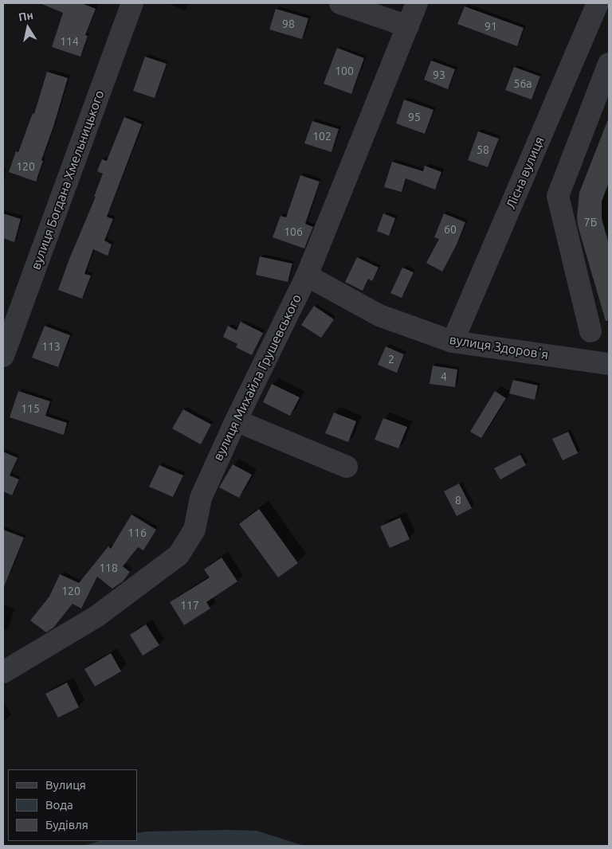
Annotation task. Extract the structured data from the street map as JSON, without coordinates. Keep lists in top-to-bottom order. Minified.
{"streets":{"street":["Лісна вулиця","вулиця Богдана Хмельницького","вулиця Здоровʼя","вулиця Михайла Грушевського"]},"crossings":[["Лісна вулиця","вулиця Здоровʼя"],["вулиця Здоровʼя","вулиця Михайла Грушевського"]],"house_numbers":["98","91","114","100","93","56а","95","102","58","120","7Б","60","106","113","2","4","115","8","116","118","120","117"],"legend":["Вулиця","Вода","Будівля"],"north":"top"}
